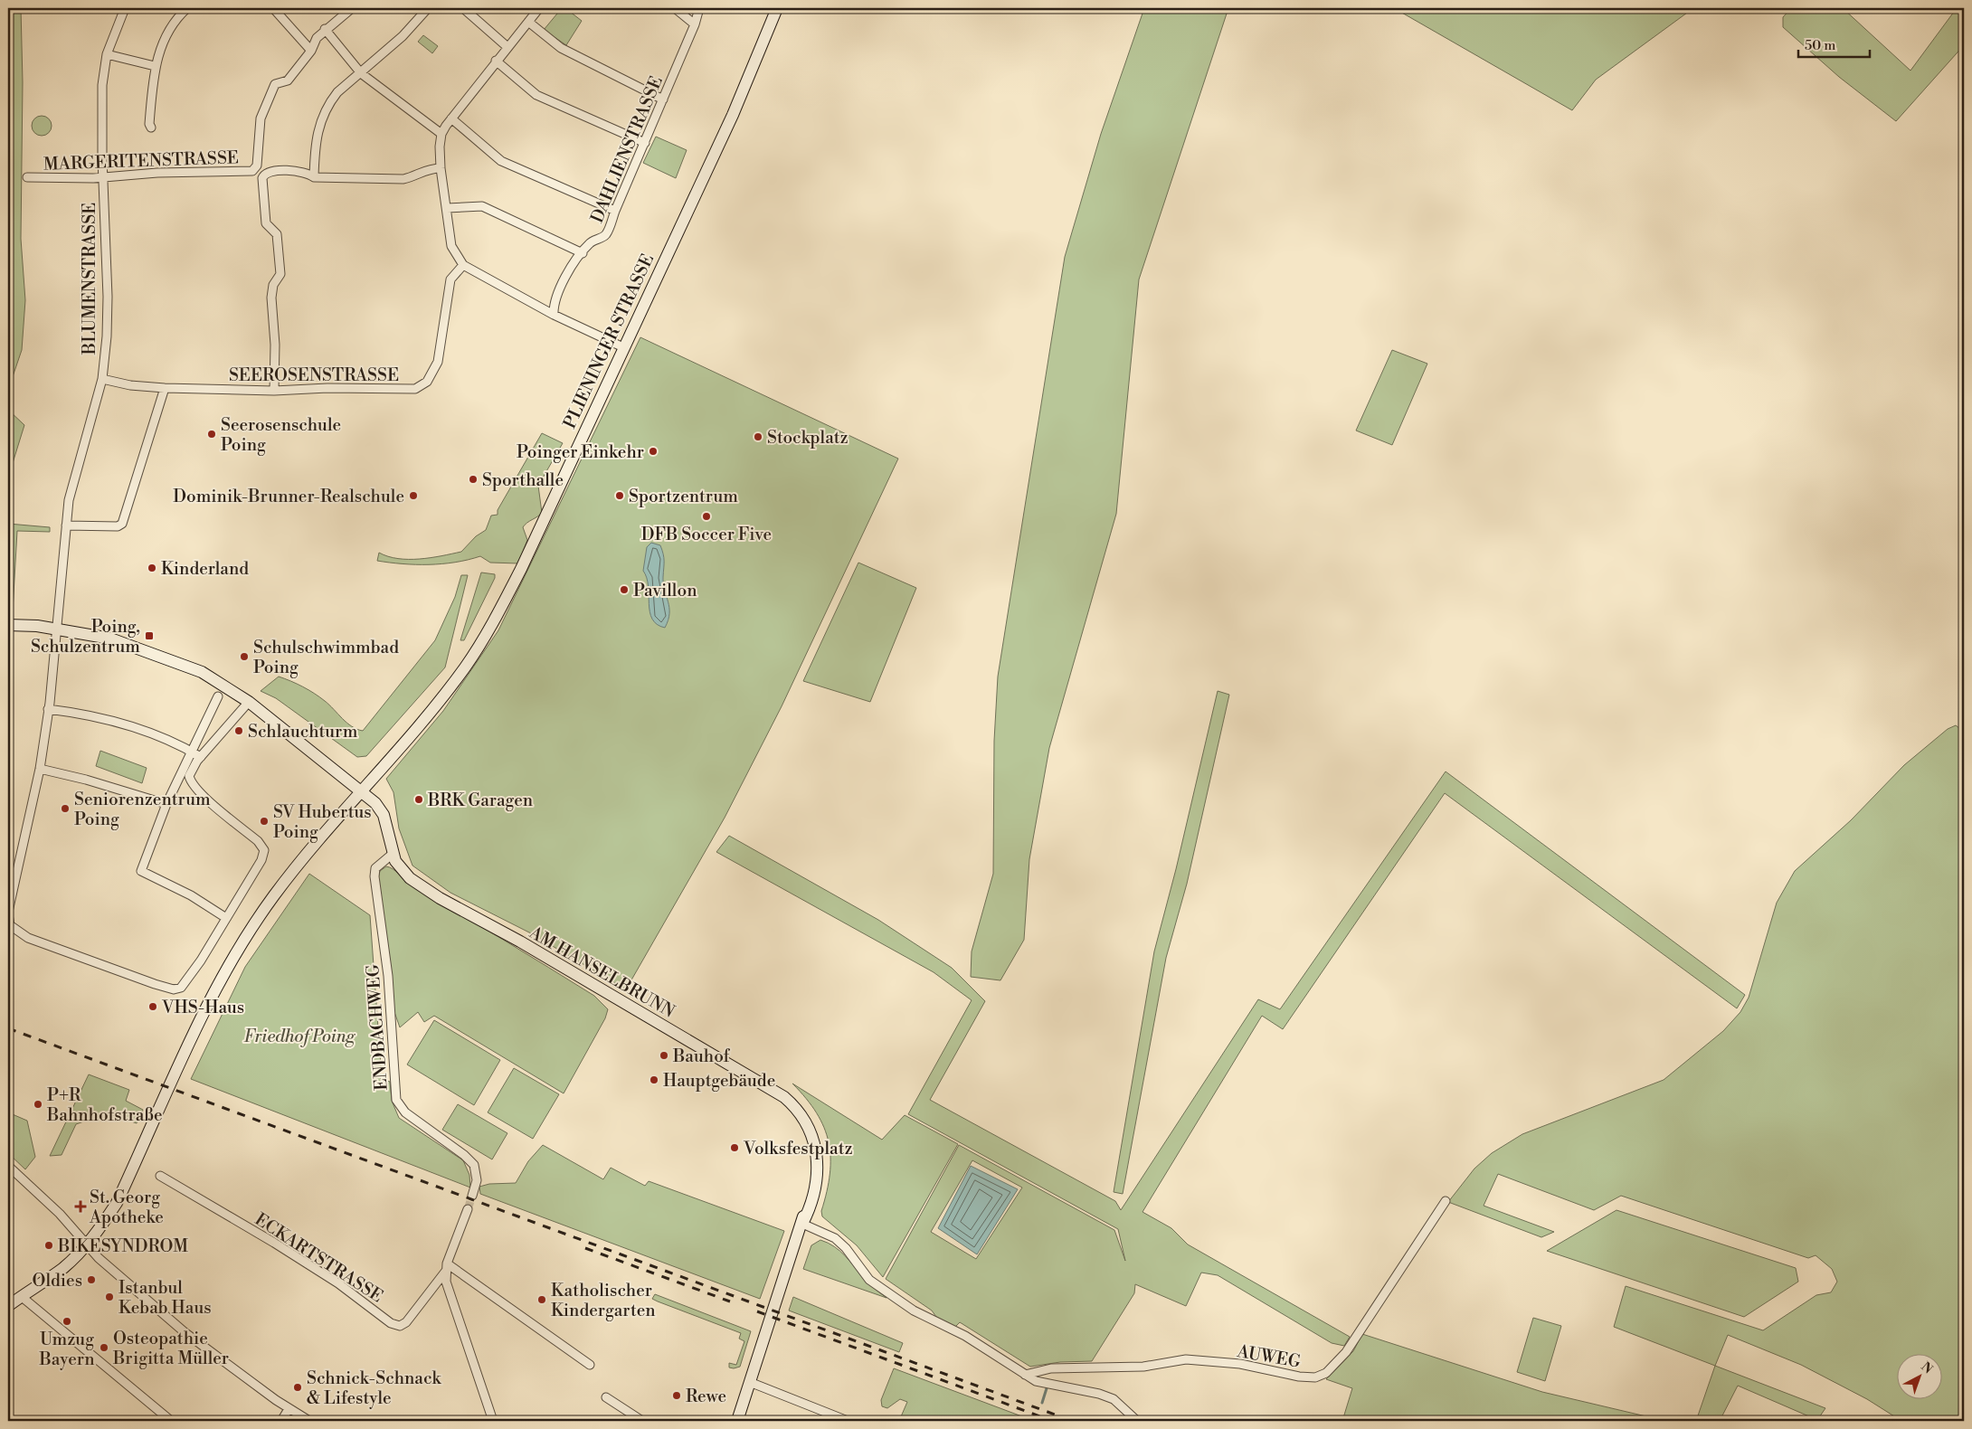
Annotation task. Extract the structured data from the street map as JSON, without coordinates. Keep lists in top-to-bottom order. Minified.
{"streets":{"street":["DAHLIENSTRASSE","MARGERITENSTRASSE","BLUMENSTRASSE","PLIENINGER STRASSE","SEEROSENSTRASSE","AM HANSELBRUNN","ENDBACHWEG","ECKARTSTRASSE","AUWEG"]},"crossings":[["MARGERITENSTRASSE","BLUMENSTRASSE"],["BLUMENSTRASSE","SEEROSENSTRASSE"],["BLUMENSTRASSE","AM HANSELBRUNN"],["PLIENINGER STRASSE","AM HANSELBRUNN"],["AM HANSELBRUNN","ENDBACHWEG"]],"parks":["Friedhof Poing"],"places":{"other":["Seerosenschule Poing","Stockplatz","Poinger Einkehr","Sporthalle","Dominik-Brunner-Realschule","Sportzentrum","DFB Soccer Five","Kinderland","Pavillon","Schulschwimmbad Poing","Schlauchturm","BRK Garagen","Seniorenzentrum Poing","SV Hubertus Poing","VHS-Haus","Bauhof","Hauptgebäude","P+R Bahnhofstraße","Volksfestplatz","BIKESYNDROM","Oldies","Istanbul Kebab Haus","Katholischer Kindergarten","Umzug Bayern","Osteopathie Brigitta Müller","Schnick-Schnack & Lifestyle","Rewe"],"transit":["Poing, Schulzentrum"],"health":["St. Georg Apotheke"]},"scale_bar":"50 m","north":"top right"}
